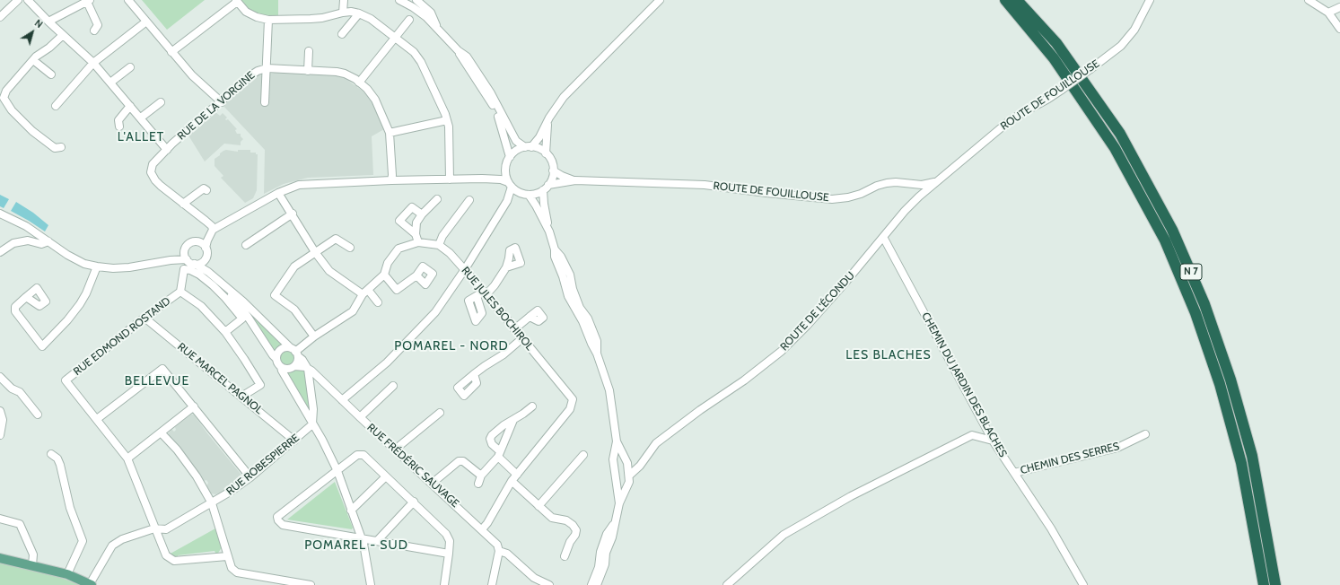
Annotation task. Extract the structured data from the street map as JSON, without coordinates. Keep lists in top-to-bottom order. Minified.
{"streets":{"highway":["N 7"],"street":["ROUTE DE FOUILLOUSE","RUE DE LA VORGINE","RUE JULES BOCHIROL","ROUTE DE L'ÉCONDU","RUE EDMOND ROSTAND","RUE MARCEL PAGNOL","CHEMIN DU JARDIN DES BLACHES","CHEMIN DES SERRES","RUE ROBESPIERRE","RUE FRÉDÉRIC SAUVAGE"]},"crossings":[["ROUTE DE FOUILLOUSE","ROUTE DE L'ÉCONDU"],["RUE JULES BOCHIROL","RUE FRÉDÉRIC SAUVAGE"],["ROUTE DE L'ÉCONDU","CHEMIN DU JARDIN DES BLACHES"],["RUE EDMOND ROSTAND","RUE MARCEL PAGNOL"],["RUE EDMOND ROSTAND","RUE ROBESPIERRE"],["RUE MARCEL PAGNOL","RUE ROBESPIERRE"],["CHEMIN DU JARDIN DES BLACHES","CHEMIN DES SERRES"]],"districts":["L'ALLET","POMAREL - NORD","LES BLACHES","BELLEVUE","POMAREL - SUD"],"north":"top right"}
